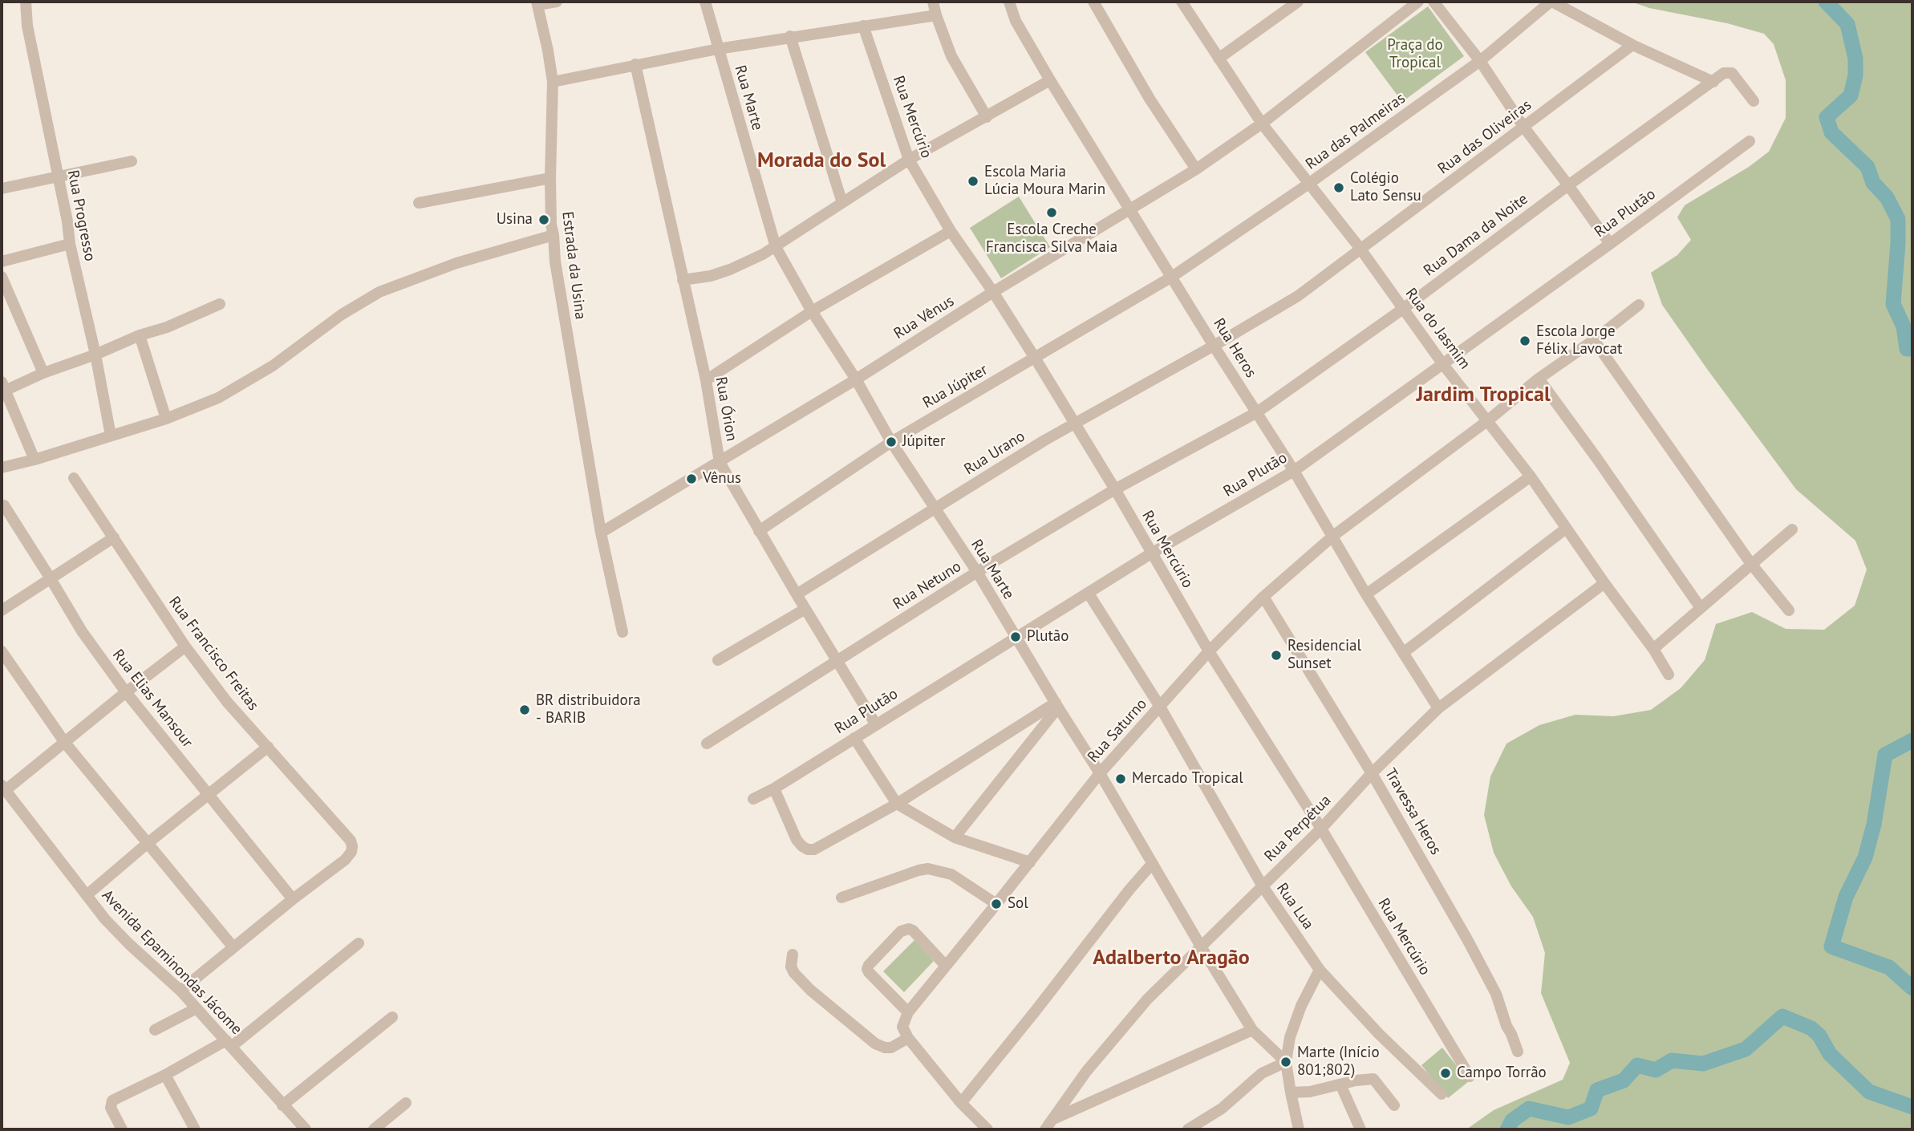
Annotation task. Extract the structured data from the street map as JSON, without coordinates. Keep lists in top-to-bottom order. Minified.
{"streets":{"street":["Rua Marte","Rua Mercúrio","Rua das Palmeiras","Rua das Oliveiras","Rua Plutão","Rua Progresso","Rua Dama da Noite","Estrada da Usina","Rua Vênus","Rua do Jasmim","Rua Heros","Rua Júpiter","Rua Órion","Rua Urano","Rua Netuno","Rua Francisco Freitas","Rua Elias Mansour","Rua Saturno","Travessa Heros","Rua Perpétua","Rua Lua","Avenida Epaminondas Jácome"]},"crossings":[["Rua Marte","Rua Plutão"],["Rua Marte","Rua Vênus"],["Rua Marte","Rua Júpiter"],["Rua Marte","Rua Urano"],["Rua Marte","Rua Netuno"],["Rua Marte","Rua Saturno"],["Rua Marte","Rua Perpétua"],["Rua Mercúrio","Rua Plutão"],["Rua Mercúrio","Rua Vênus"],["Rua Mercúrio","Rua Júpiter"],["Rua Mercúrio","Rua Urano"],["Rua Mercúrio","Rua Netuno"],["Rua Mercúrio","Rua Saturno"],["Rua Mercúrio","Rua Perpétua"],["Rua das Palmeiras","Rua do Jasmim"],["Rua das Palmeiras","Rua Heros"],["Rua das Palmeiras","Rua Júpiter"],["Rua das Oliveiras","Rua do Jasmim"],["Rua das Oliveiras","Rua Heros"],["Rua das Oliveiras","Rua Urano"],["Rua Plutão","Rua do Jasmim"],["Rua Plutão","Rua Heros"],["Rua Plutão","Rua Órion"],["Rua Plutão","Rua Lua"],["Rua Dama da Noite","Rua do Jasmim"],["Rua Dama da Noite","Rua Heros"],["Rua Dama da Noite","Rua Netuno"],["Estrada da Usina","Rua Vênus"],["Rua Vênus","Rua do Jasmim"],["Rua Vênus","Rua Heros"],["Rua Vênus","Rua Órion"],["Rua do Jasmim","Rua Saturno"],["Rua do Jasmim","Rua Perpétua"],["Rua Heros","Rua Júpiter"],["Rua Heros","Rua Urano"],["Rua Heros","Rua Netuno"],["Rua Heros","Rua Saturno"],["Rua Heros","Rua Perpétua"],["Rua Júpiter","Rua Órion"],["Rua Órion","Rua Urano"],["Rua Órion","Rua Netuno"],["Rua Francisco Freitas","Rua Elias Mansour"],["Rua Saturno","Travessa Heros"],["Rua Saturno","Rua Lua"],["Travessa Heros","Rua Perpétua"],["Rua Perpétua","Rua Lua"]],"districts":["Morada do Sol","Jardim Tropical","Adalberto Aragão"],"parks":["Praça do Tropical"],"places":["Escola Maria Lúcia Moura Marin","Colégio Lato Sensu","Escola Creche Francisca Silva Maia","Usina","Escola Jorge Félix Lavocat","Júpiter","Vênus","Plutão","Residencial Sunset","BR distribuidora - BARIB","Mercado Tropical","Sol","Marte (Início 801;802)","Campo Torrão"]}
